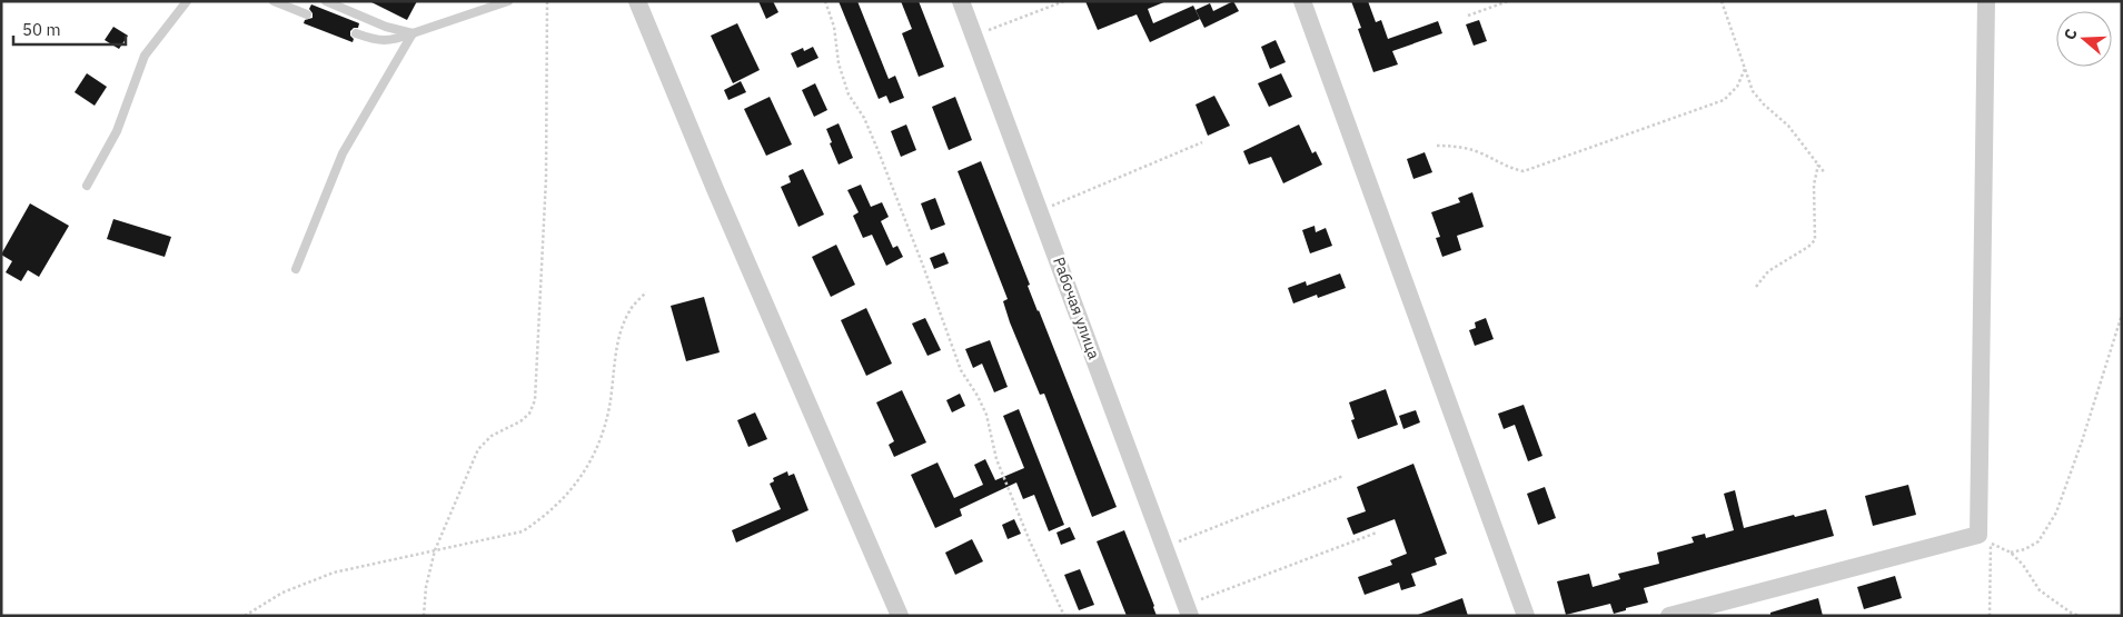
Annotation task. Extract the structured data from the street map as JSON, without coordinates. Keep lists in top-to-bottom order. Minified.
{"streets":{"street":["Рабочая улица"]},"scale_bar":"50 m","north":"left"}
